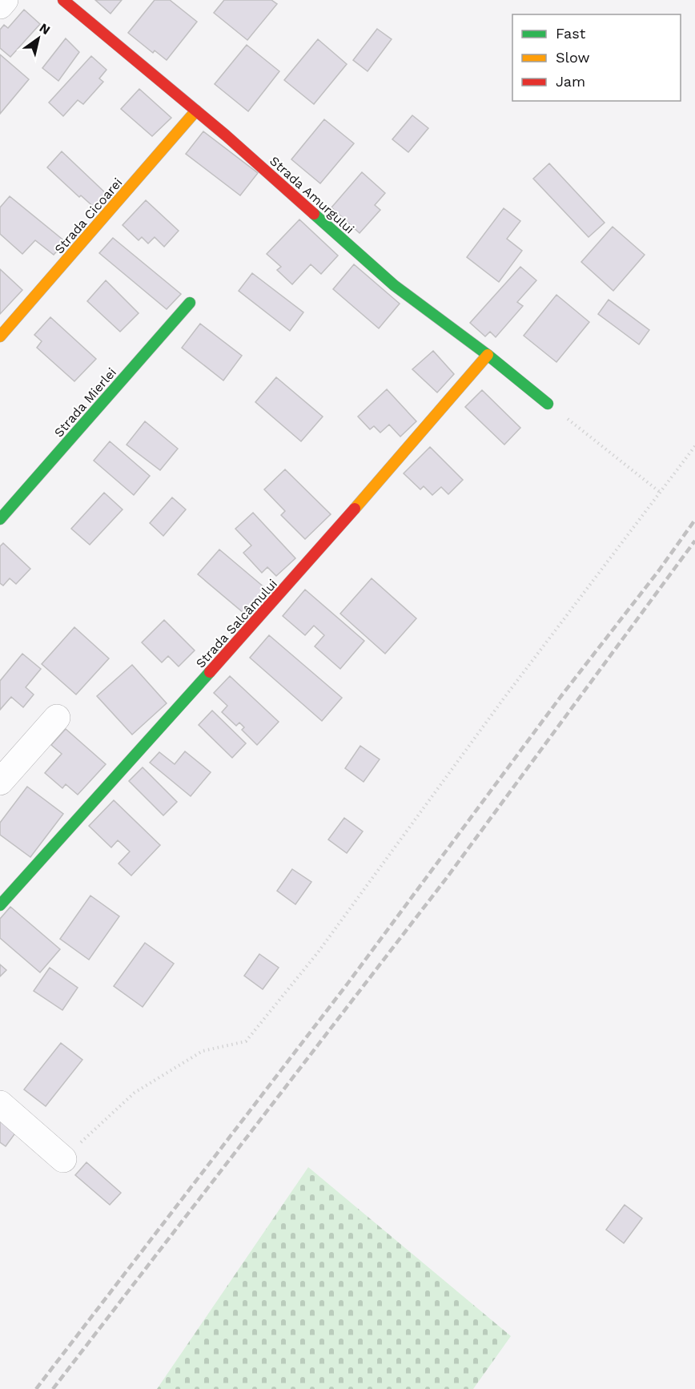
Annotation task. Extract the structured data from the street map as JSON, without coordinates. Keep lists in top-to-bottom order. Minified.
{"streets":{"street":["Strada Amurgului","Strada Cicoarei","Strada Mierlei","Strada Salcâmului"]},"crossings":[["Strada Amurgului","Strada Cicoarei"],["Strada Amurgului","Strada Salcâmului"]],"legend":["Fast","Slow","Jam"],"north":"top right"}
